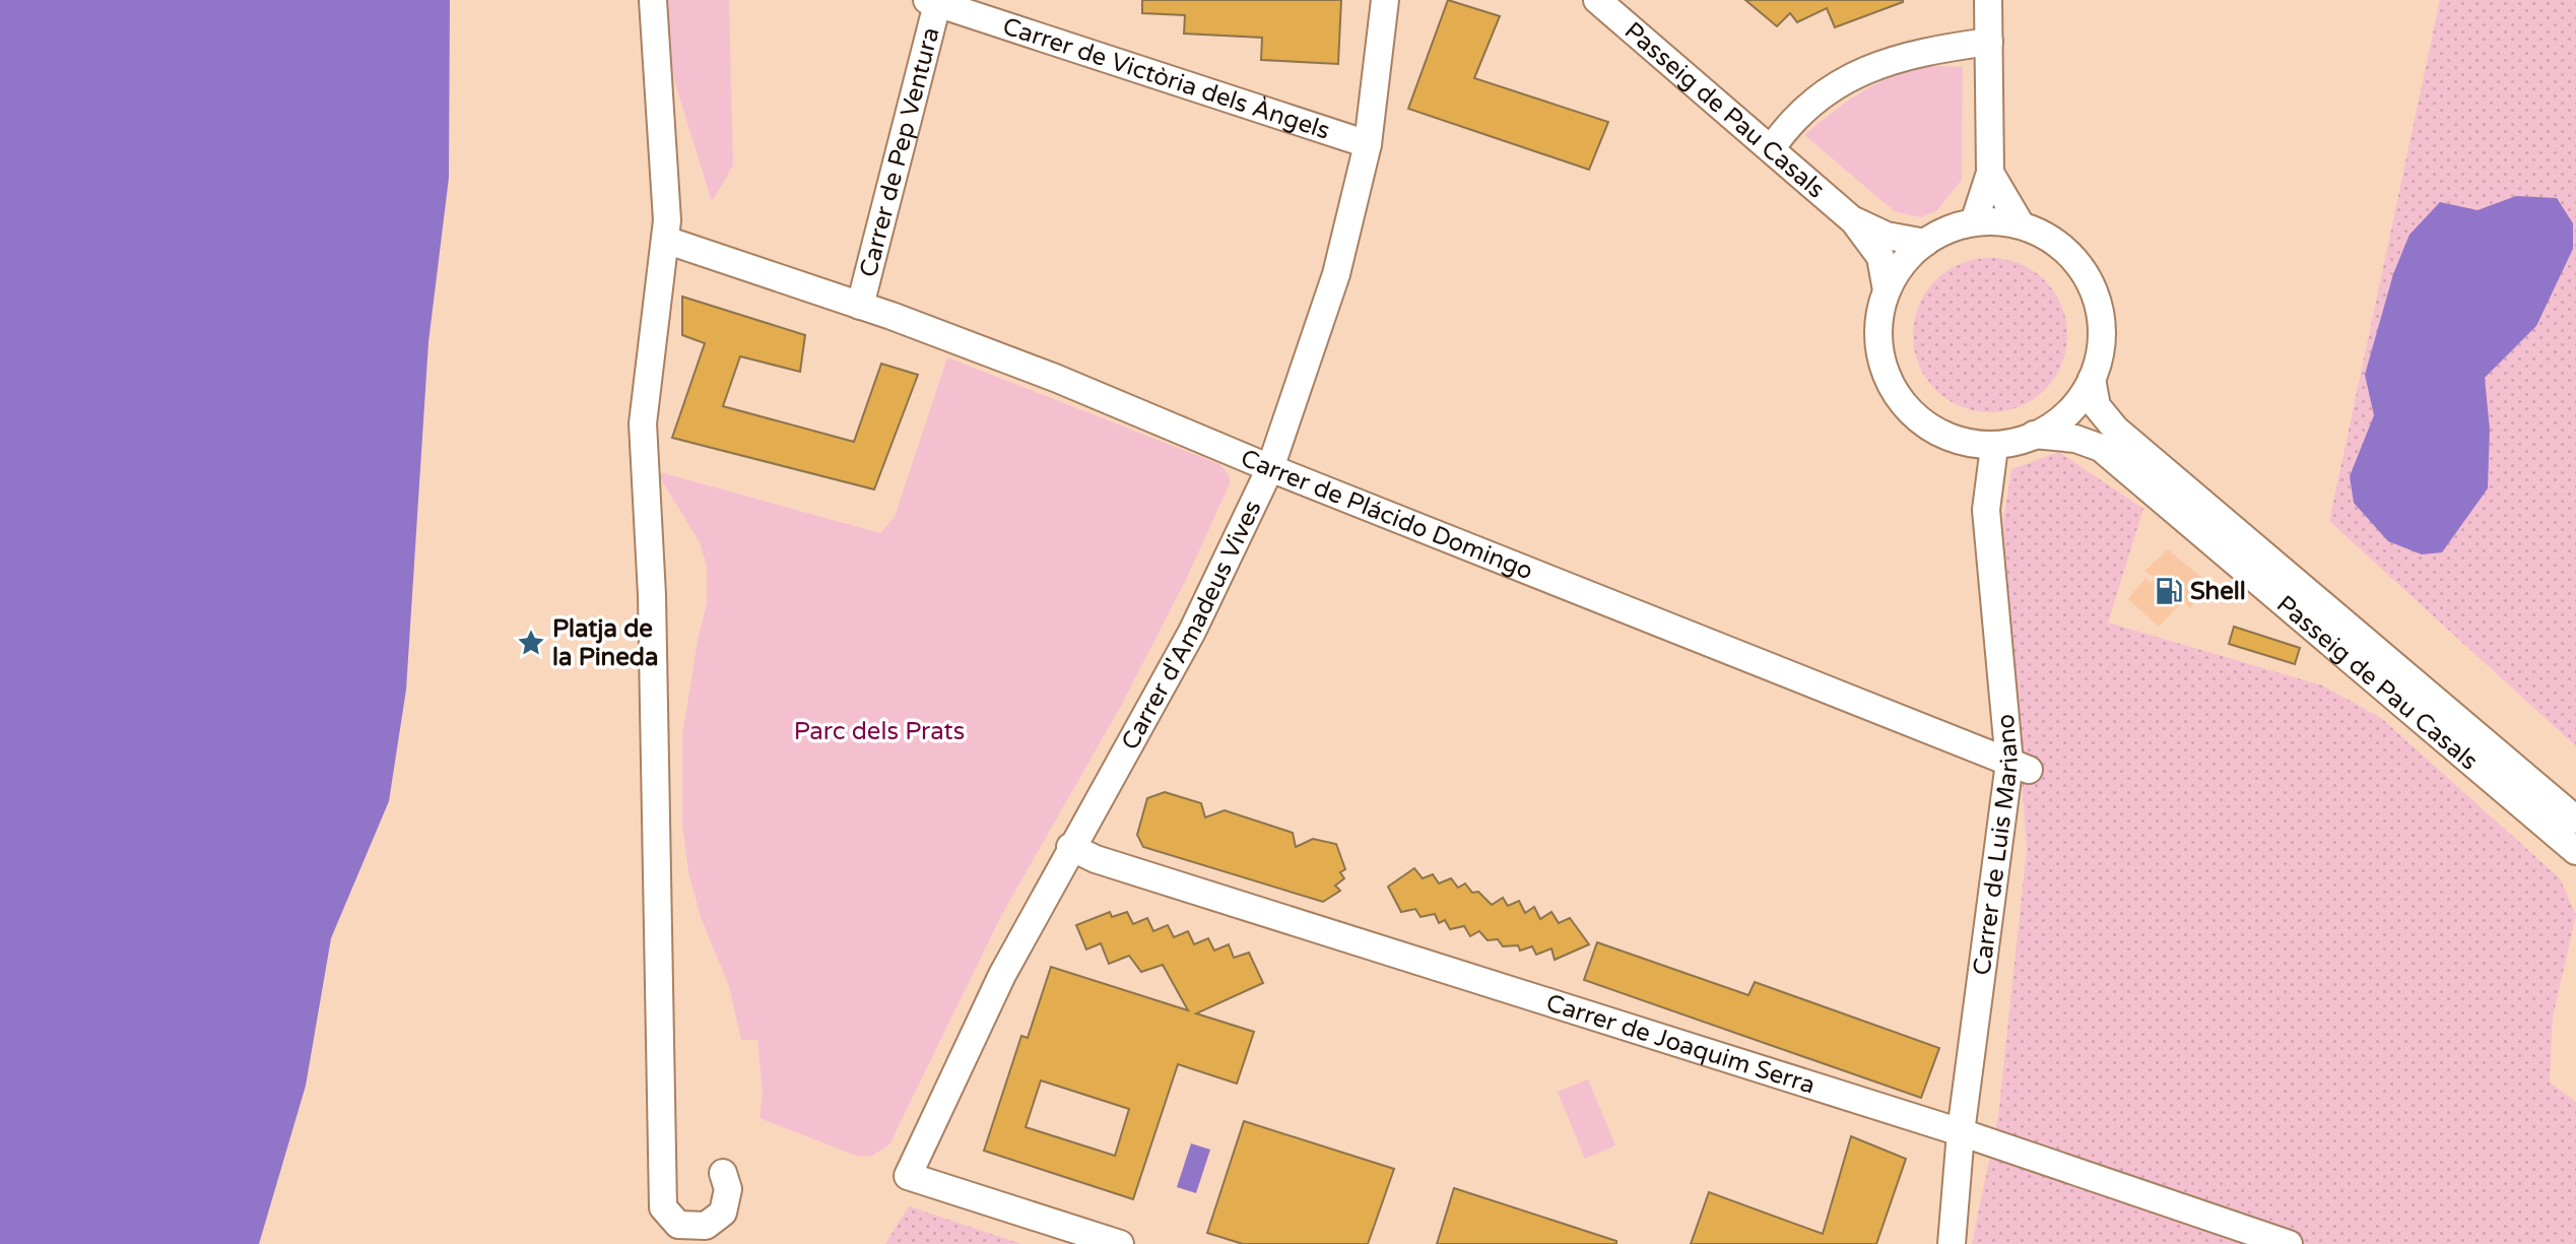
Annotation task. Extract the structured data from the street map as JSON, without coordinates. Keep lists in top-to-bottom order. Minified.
{"streets":{"street":["Carrer de Victòria dels Àngels","Passeig de Pau Casals","Carrer de Pep Ventura","Carrer de Plácido Domingo","Carrer d'Amadeus Vives","Carrer de Luis Mariano","Carrer de Joaquim Serra"]},"crossings":[["Carrer de Victòria dels Àngels","Carrer de Pep Ventura"],["Carrer de Victòria dels Àngels","Carrer d'Amadeus Vives"],["Passeig de Pau Casals","Carrer de Luis Mariano"],["Carrer de Pep Ventura","Carrer de Plácido Domingo"],["Carrer de Plácido Domingo","Carrer d'Amadeus Vives"],["Carrer de Plácido Domingo","Carrer de Luis Mariano"],["Carrer d'Amadeus Vives","Carrer de Joaquim Serra"],["Carrer de Luis Mariano","Carrer de Joaquim Serra"]],"parks":["Parc dels Prats"],"places":{"fuel station":["Shell"],"place":["Platja de la Pineda"]}}
